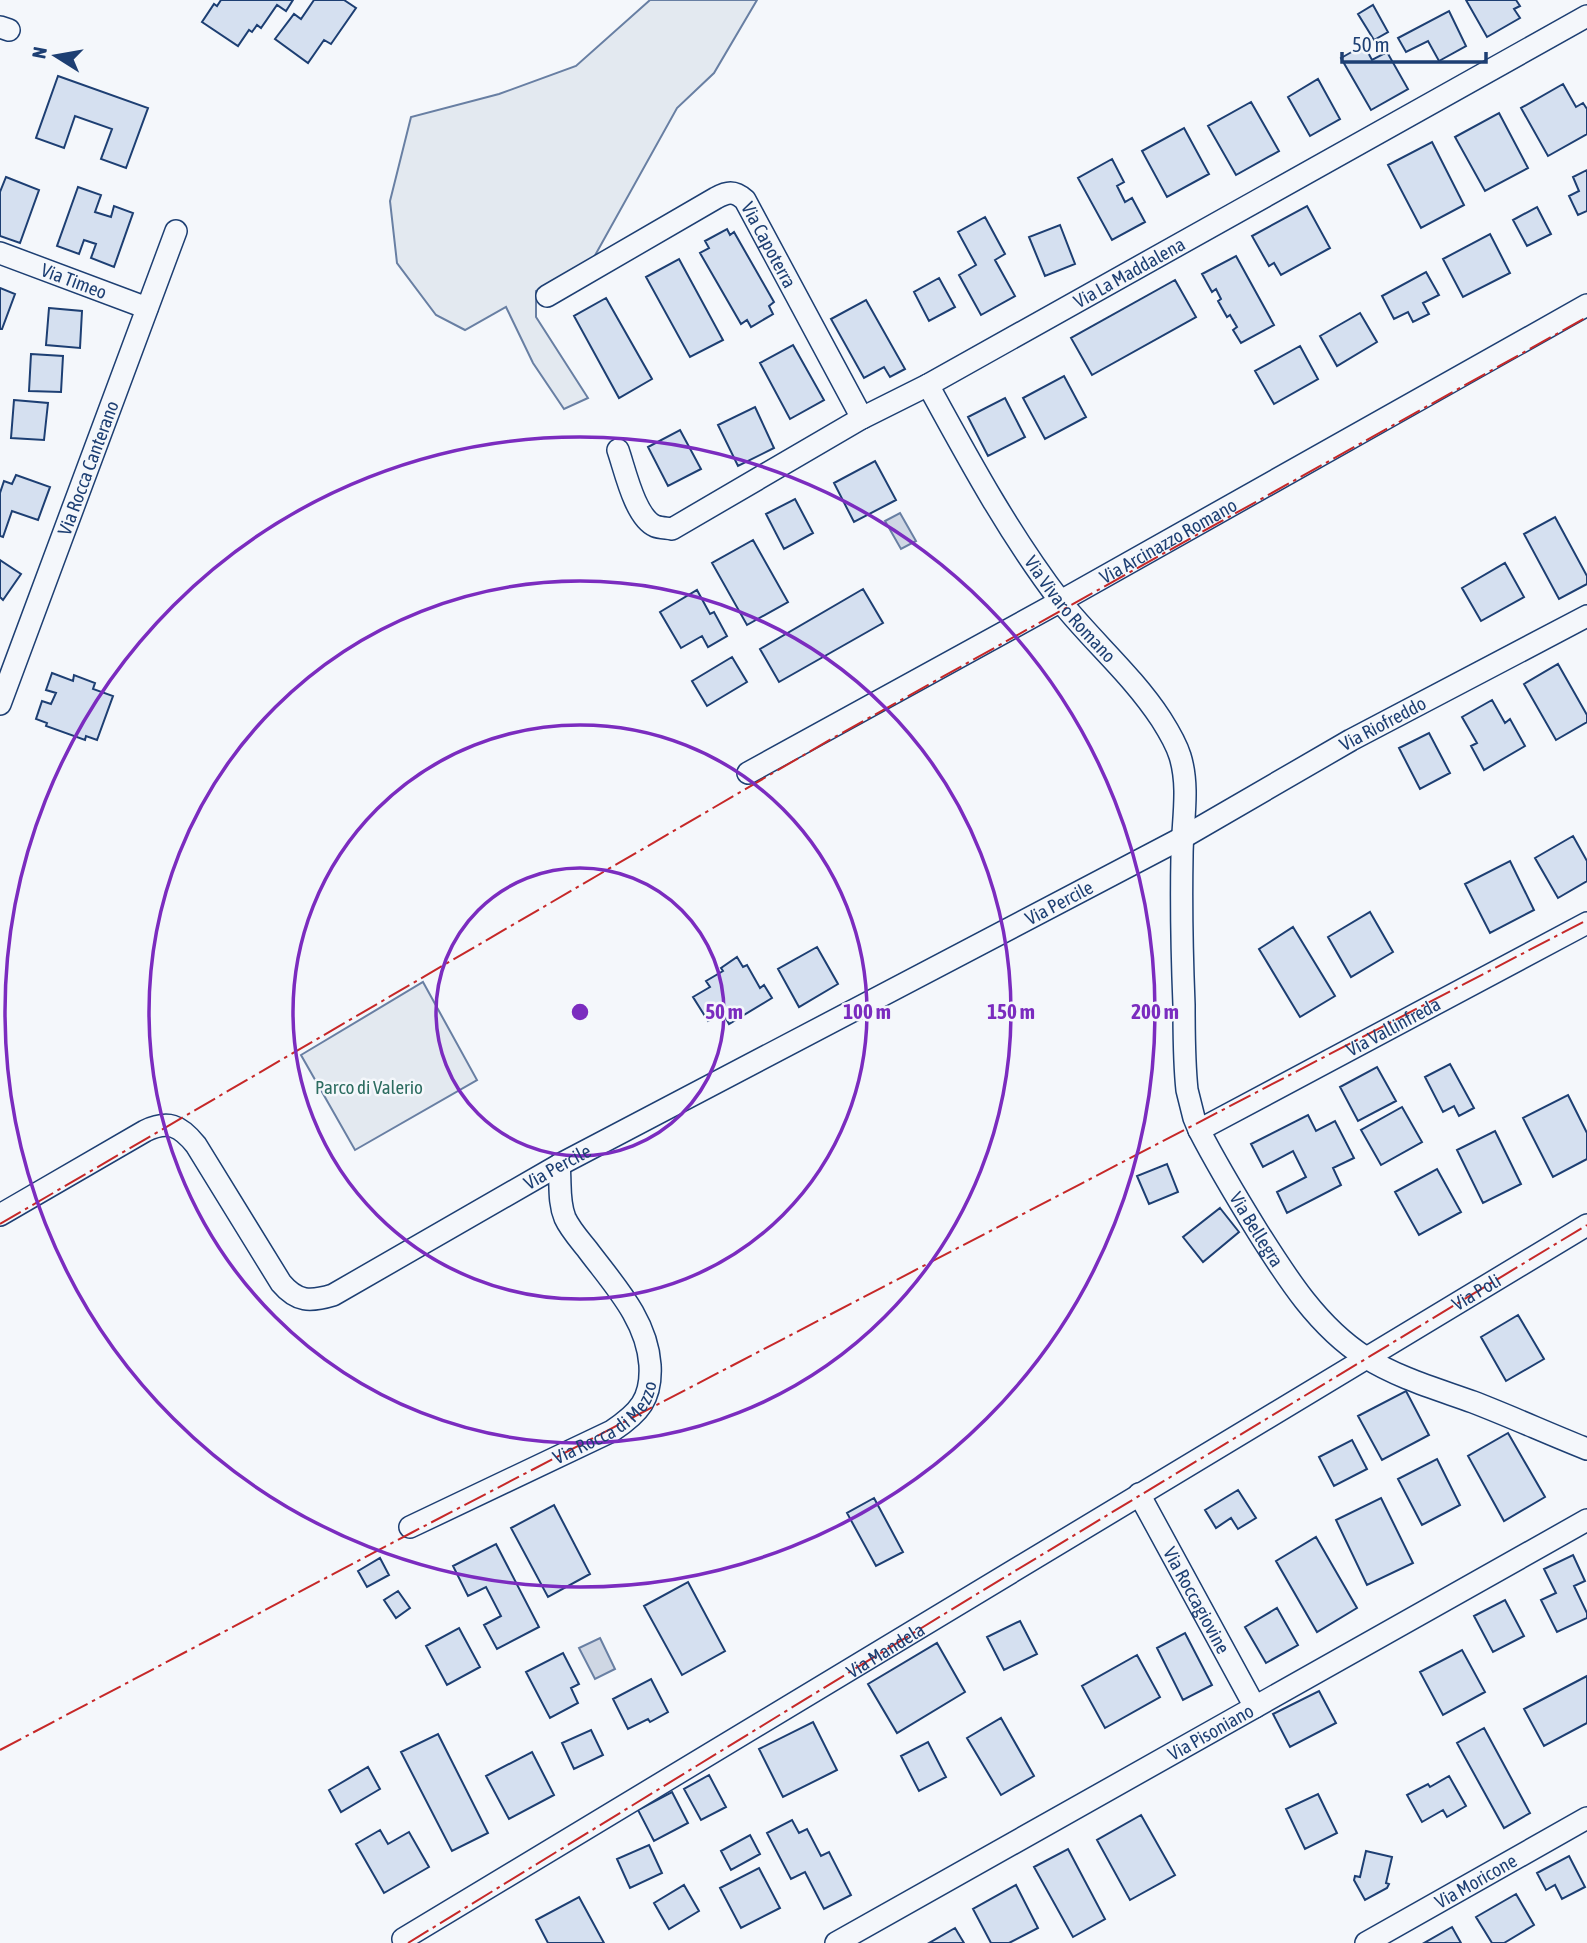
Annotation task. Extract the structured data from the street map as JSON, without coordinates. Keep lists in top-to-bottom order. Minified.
{"streets":{"street":["Via Capoterra","Via La Maddalena","Via Timeo","Via Rocca Canterano","Via Arcinazzo Romano","Via Vivaro Romano","Via Riofreddo","Via Percile","Via Vallinfreda","Via Bellegra","Via Poli","Via Rocca di Mezzo","Via Roccagiovine","Via Mandela","Via Pisoniano","Via Moricone"]},"crossings":[["Via Capoterra","Via La Maddalena"],["Via La Maddalena","Via Vivaro Romano"],["Via Timeo","Via Rocca Canterano"],["Via Arcinazzo Romano","Via Vivaro Romano"],["Via Vivaro Romano","Via Riofreddo"],["Via Vivaro Romano","Via Percile"],["Via Vivaro Romano","Via Bellegra"],["Via Riofreddo","Via Percile"],["Via Riofreddo","Via Bellegra"],["Via Percile","Via Bellegra"],["Via Percile","Via Rocca di Mezzo"],["Via Vallinfreda","Via Bellegra"],["Via Bellegra","Via Poli"],["Via Bellegra","Via Mandela"],["Via Poli","Via Mandela"],["Via Roccagiovine","Via Mandela"],["Via Roccagiovine","Via Pisoniano"]],"parks":["Parco di Valerio"],"scale_bar":"50 m","north":"left","rings":["50 m","100 m","150 m","200 m"]}
